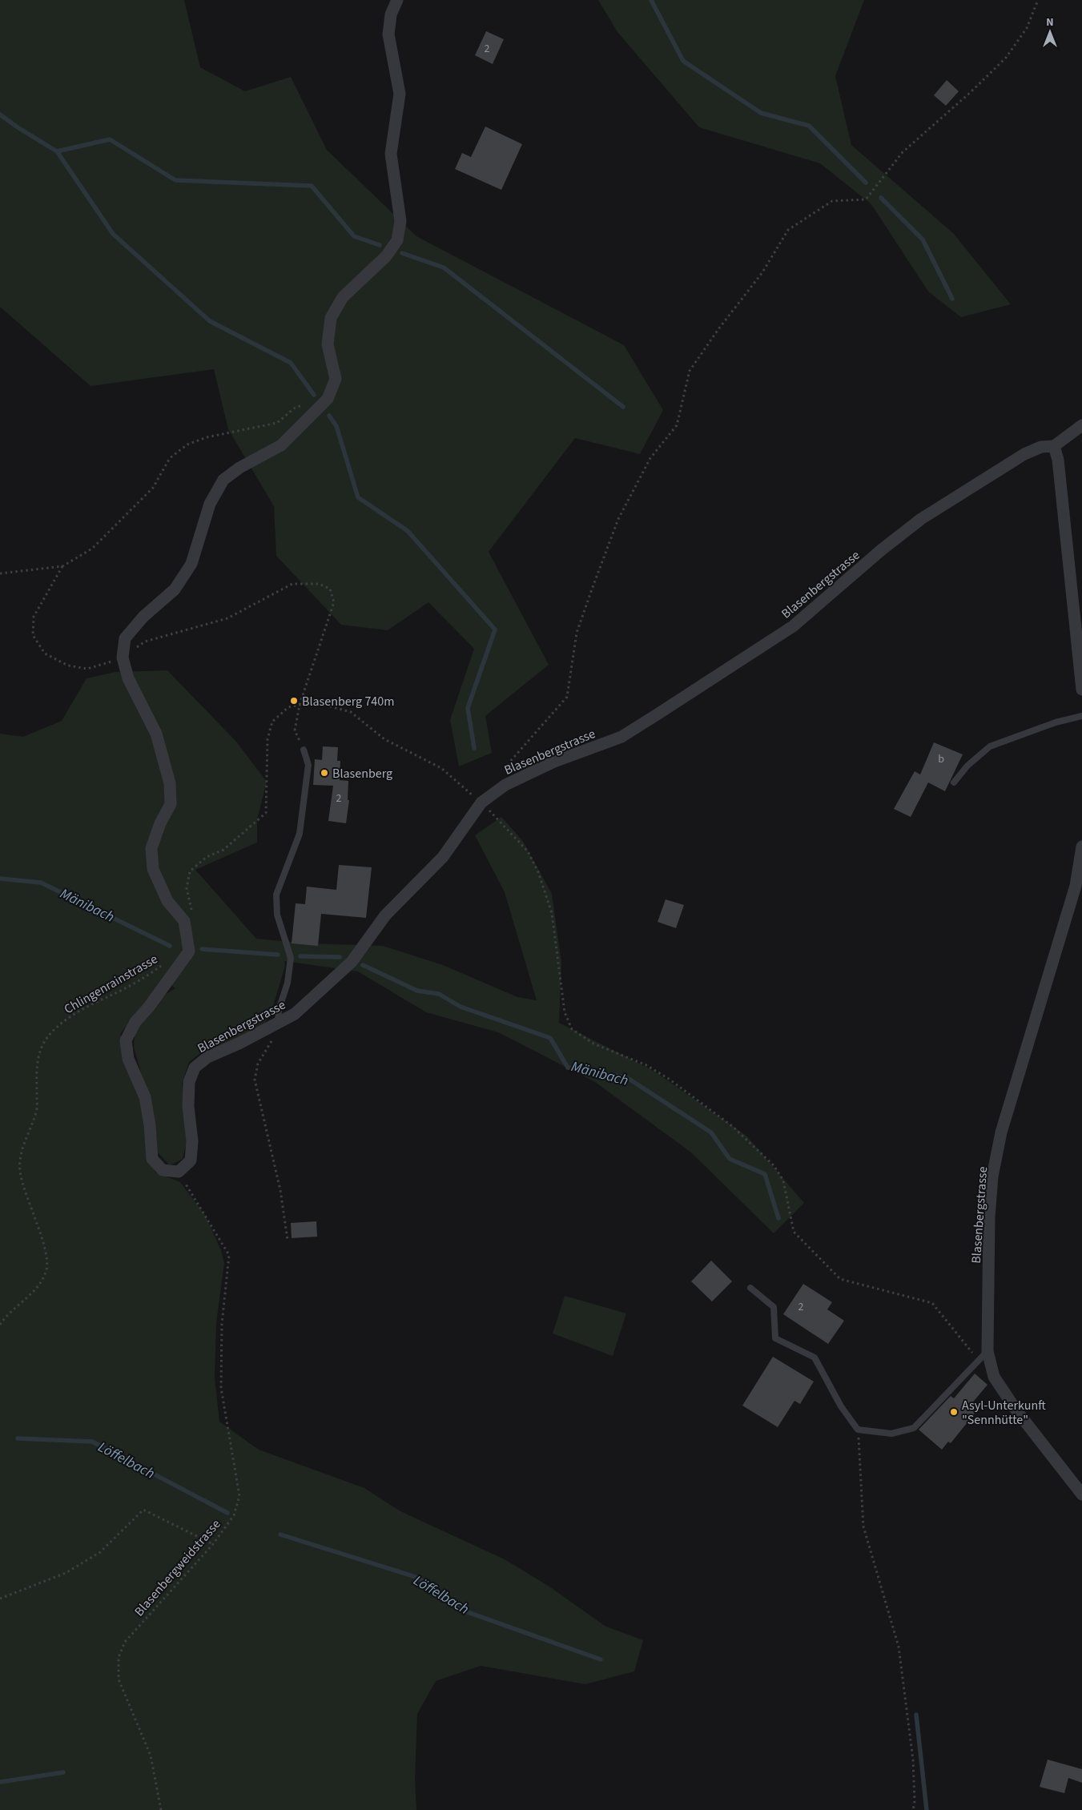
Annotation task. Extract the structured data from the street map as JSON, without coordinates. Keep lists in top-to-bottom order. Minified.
{"streets":{"street":["Blasenbergstrasse"],"path":["Chlingenrainstrasse","Blasenbergweidstrasse"]},"crossings":[["Blasenbergstrasse","Blasenbergweidstrasse"]],"water":["Mänibach","Löffelbach"],"places":["Blasenberg 740m","Blasenberg","Asyl-Unterkunft \"Sennhütte\""],"house_numbers":["2","b","2","2"],"north":"top"}
